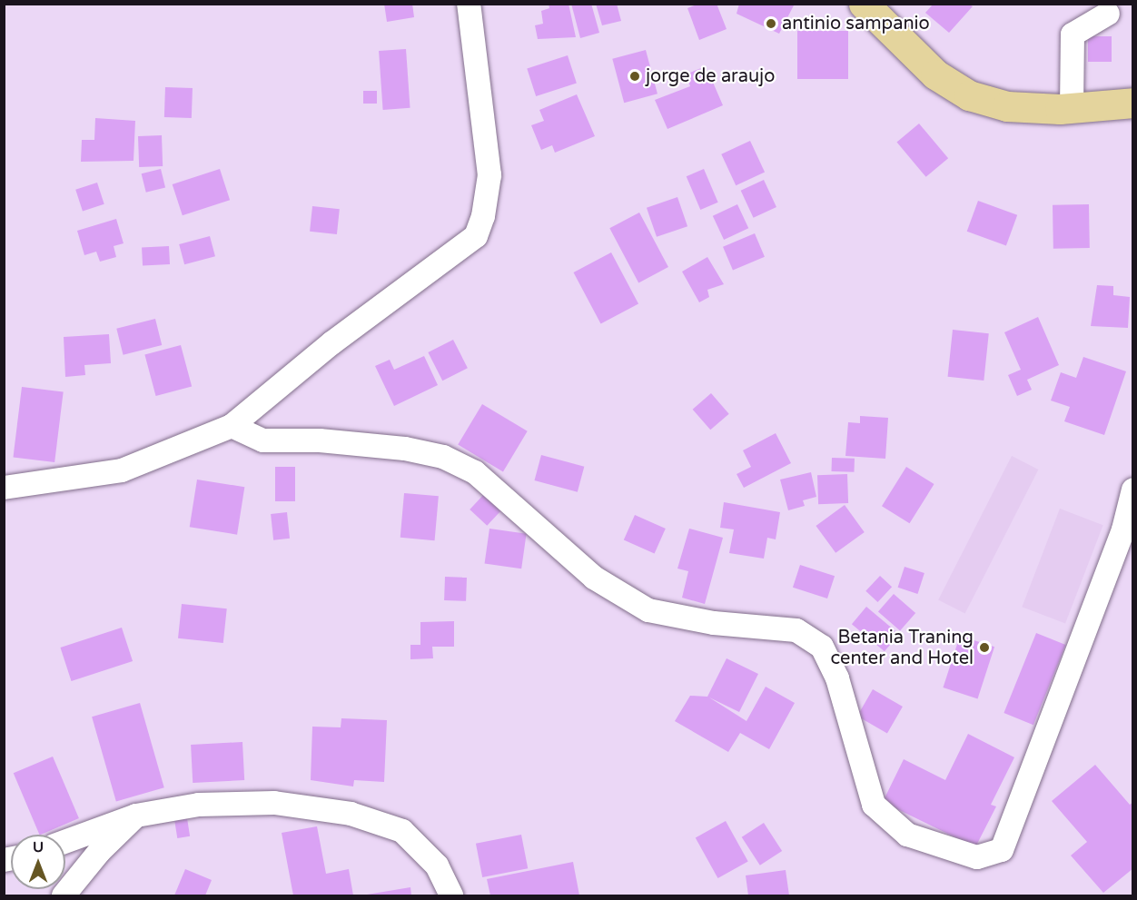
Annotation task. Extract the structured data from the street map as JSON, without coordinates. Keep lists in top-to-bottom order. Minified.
{"places":["antinio sampanio","jorge de araujo","Betania Traning center and Hotel"],"north":"top"}
